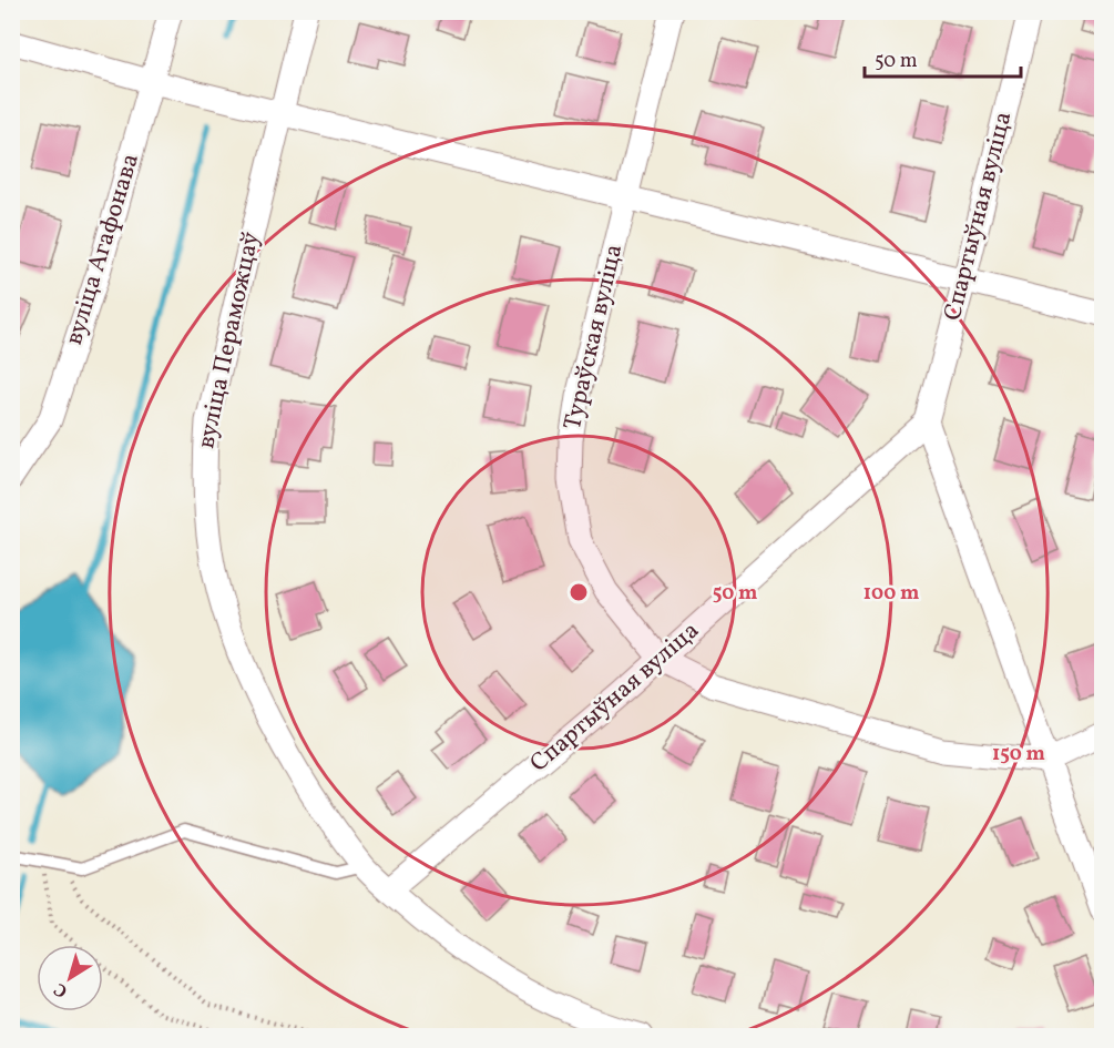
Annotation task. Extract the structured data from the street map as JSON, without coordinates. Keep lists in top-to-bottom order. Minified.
{"streets":{"street":["Спартыўная вуліца","вуліца Агафонава","Тураўская вуліца","вуліца Пераможцаў"]},"crossings":[["Спартыўная вуліца","Тураўская вуліца"],["Спартыўная вуліца","вуліца Пераможцаў"]],"scale_bar":"50 m","north":"bottom left","rings":["50 m","100 m","150 m"]}
